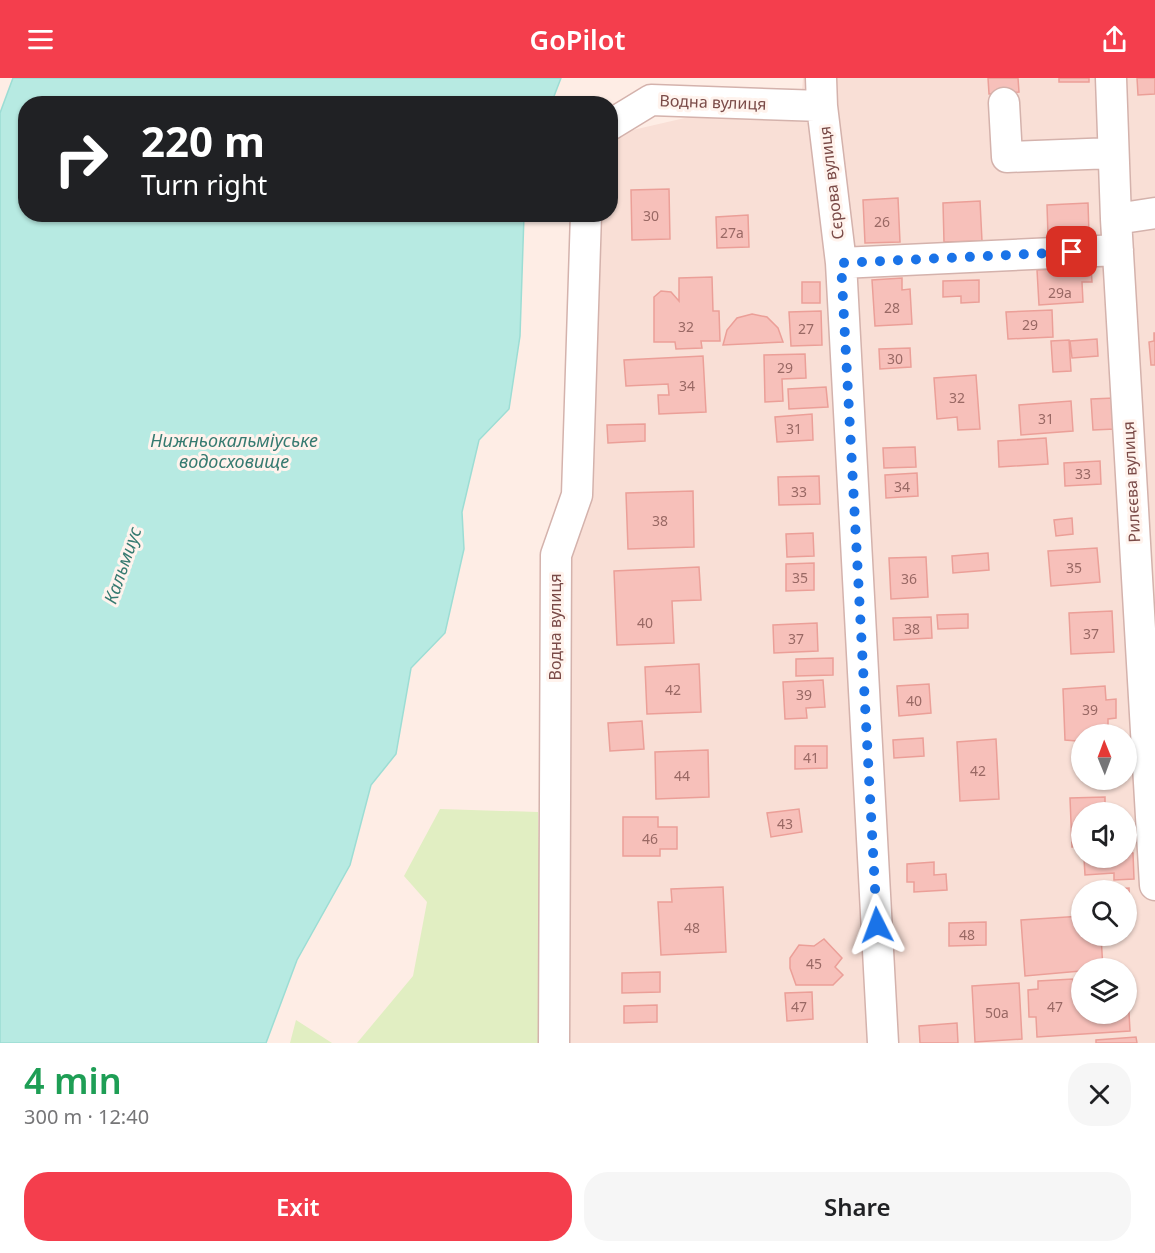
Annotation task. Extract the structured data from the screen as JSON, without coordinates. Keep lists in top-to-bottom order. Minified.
{"streets":{"street":["Водна вулиця","Сєрова вулиця","Рилєєва вулиця"]},"crossings":[["Водна вулиця","Сєрова вулиця"]],"water":["Нижньокальміуське водосховище","Кальмиус"],"house_numbers":["30","26","27а","29а","28","29","32","27","30","29","34","32","31","31","33","34","33","38","35","35","36","40","38","37","37","42","39","40","39","41","42","44","43","46","48","48","45","47","47","50а"],"north":"top","page":{"header":"GoPilot","turn":["220 m","Turn right"],"heading":["4 min","300 m · 12:40"],"buttons":["Exit","Share"]}}
